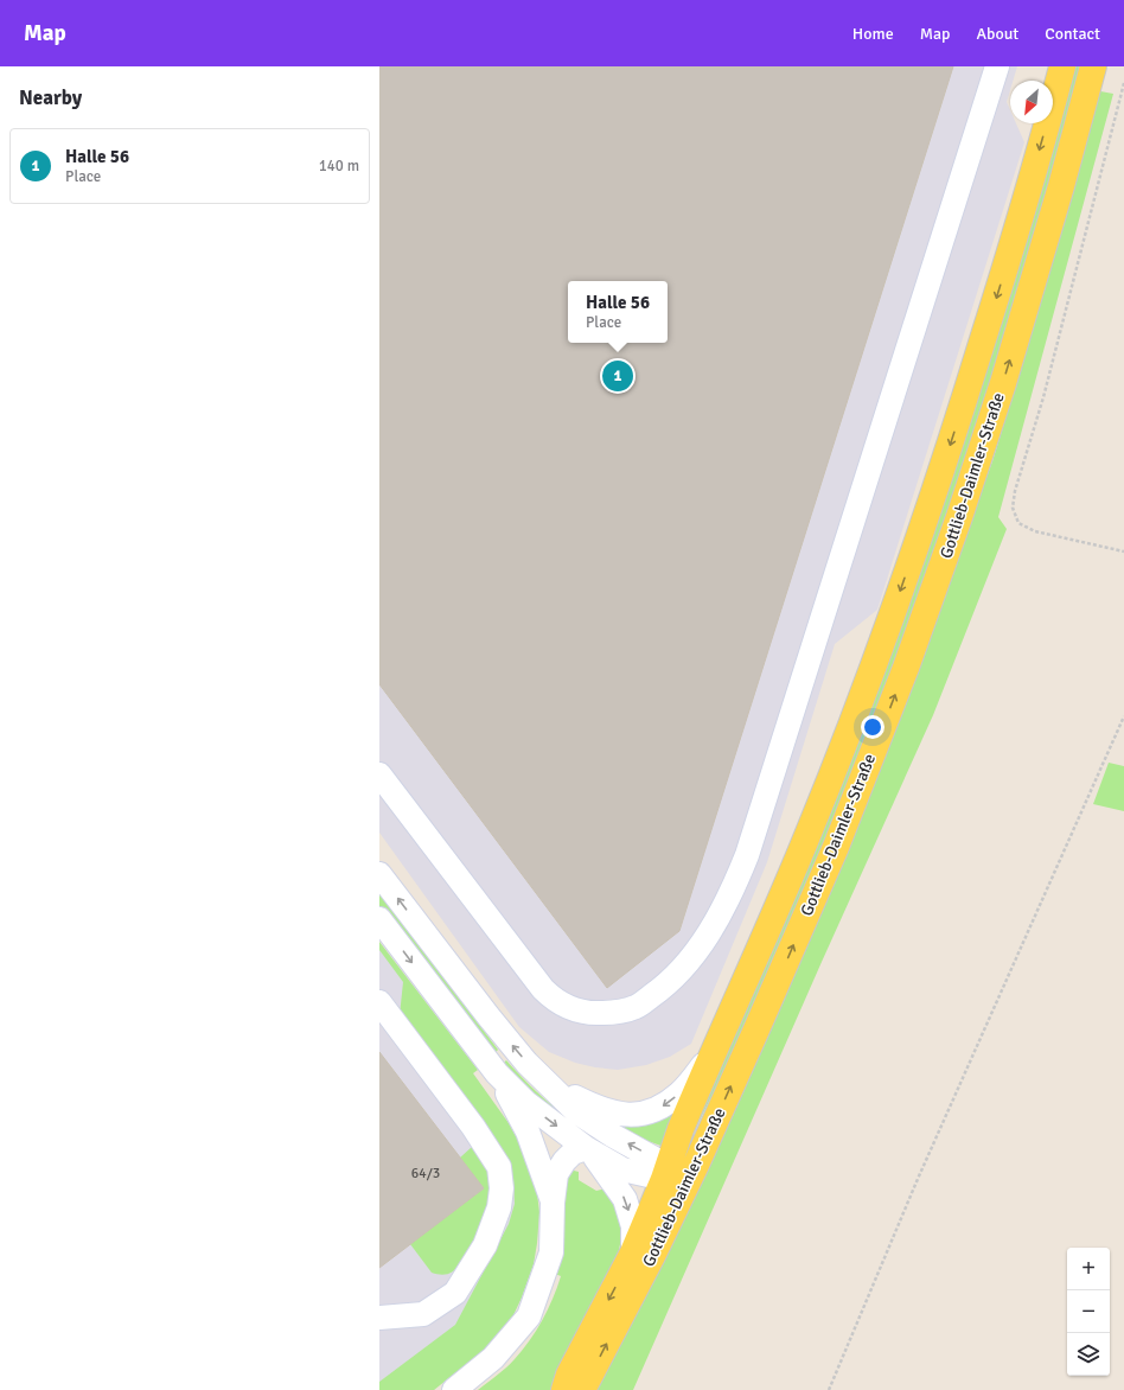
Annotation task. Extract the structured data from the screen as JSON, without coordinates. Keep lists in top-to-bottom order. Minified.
{"streets":{"main road":["Gottlieb-Daimler-Straße"]},"house_numbers":["64/3"],"north":"bottom left","page":{"header":"Map","nav":["Home","Map","About","Contact"],"heading":"Nearby","list":[{"mark":"1","name":"Halle 56","note":"Place","value":"140 m"}],"popup":["Halle 56","Place"],"pins":"1","map_buttons":["+","−"]}}
